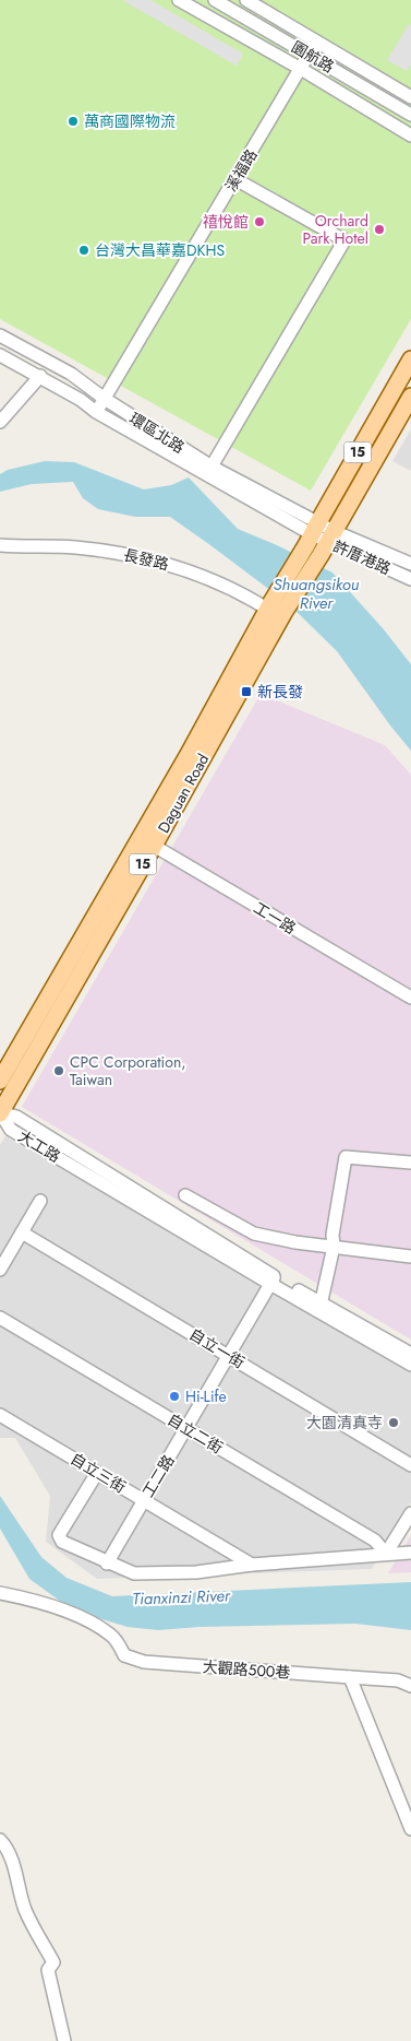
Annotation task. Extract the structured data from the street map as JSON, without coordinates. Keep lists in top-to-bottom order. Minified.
{"streets":{"main road":["15","Daguan Road"],"street":["園航路","溪福路","環區北路","許厝港路","長發路","工一路","大工路","自立一街","自立二街","自立三街","工二路","大觀路500巷"]},"crossings":[["園航路","溪福路"],["溪福路","環區北路"],["環區北路","15"],["環區北路","許厝港路"],["15","許厝港路"],["15","長發路"],["15","Daguan Road"],["長發路","Daguan Road"],["Daguan Road","工一路"],["Daguan Road","大工路"],["大工路","工二路"],["自立一街","工二路"],["自立二街","工二路"],["自立三街","工二路"]],"water":["Shuangsikou River","Tianxinzi River"],"places":{"other":["萬商國際物流","禧悅館","Orchard Park Hotel","台灣大昌華嘉DKHS","CPC Corporation, Taiwan","Hi-Life","大園清真寺"],"transit":["新長發"]}}
